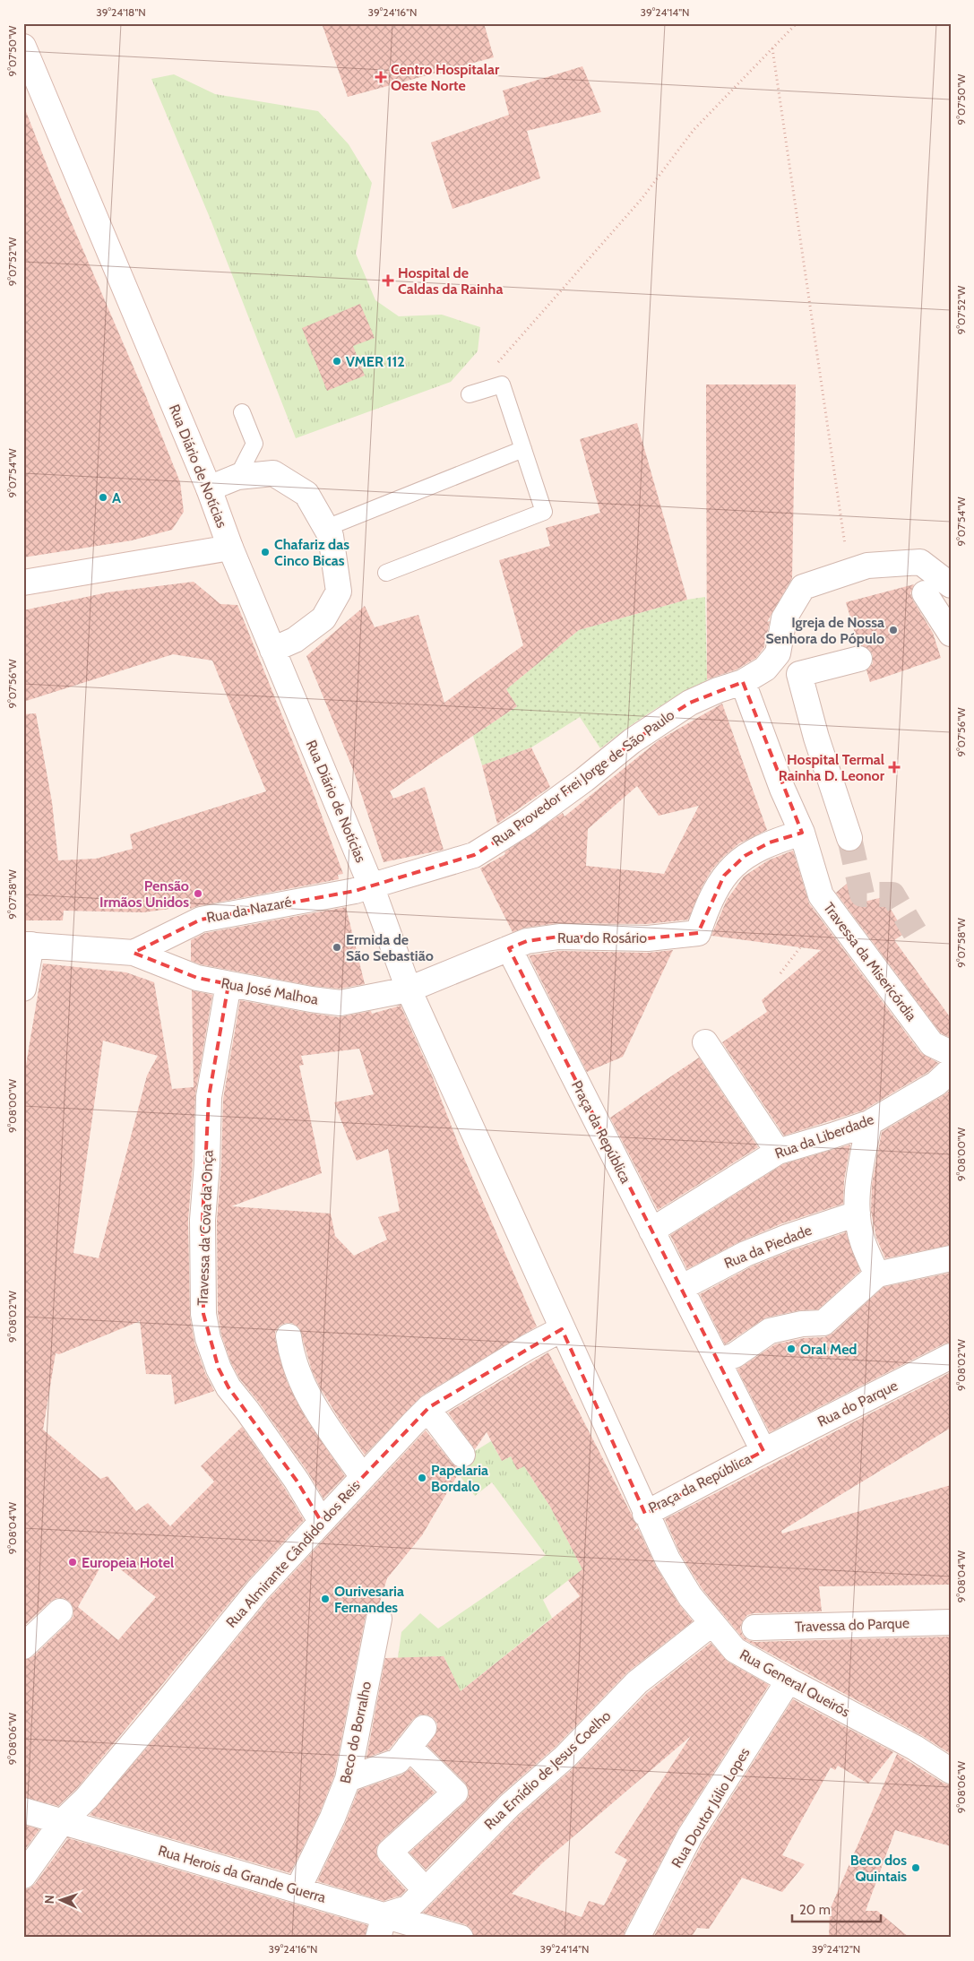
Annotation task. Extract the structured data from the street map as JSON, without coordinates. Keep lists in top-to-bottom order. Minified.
{"streets":{"street":["Rua Diário de Notícias","Rua Provedor Frei Jorge de São Paulo","Rua da Nazaré","Rua do Rosário","Travessa da Misericórdia","Rua José Malhoa","Praça da República","Rua da Liberdade","Travessa da Cova da Onça","Rua da Piedade","Rua do Parque","Rua Almirante Cândido dos Reis","Travessa do Parque","Rua General Queirós","Beco do Borralho","Rua Emídio de Jesus Coelho","Rua Doutor Júlio Lopes","Rua Herois da Grande Guerra"]},"crossings":[["Rua Diário de Notícias","Rua Provedor Frei Jorge de São Paulo"],["Rua Diário de Notícias","Rua da Nazaré"],["Rua Diário de Notícias","Rua José Malhoa"],["Rua Diário de Notícias","Praça da República"],["Rua Provedor Frei Jorge de São Paulo","Rua da Nazaré"],["Rua Provedor Frei Jorge de São Paulo","Travessa da Misericórdia"],["Rua da Nazaré","Rua José Malhoa"],["Rua do Rosário","Travessa da Misericórdia"],["Rua do Rosário","Praça da República"],["Rua José Malhoa","Praça da República"],["Rua José Malhoa","Travessa da Cova da Onça"],["Praça da República","Rua da Liberdade"],["Praça da República","Rua da Piedade"],["Praça da República","Rua do Parque"],["Praça da República","Rua Almirante Cândido dos Reis"],["Praça da República","Rua General Queirós"],["Travessa da Cova da Onça","Rua Almirante Cândido dos Reis"],["Rua Almirante Cândido dos Reis","Rua Herois da Grande Guerra"],["Rua General Queirós","Rua Emídio de Jesus Coelho"],["Rua General Queirós","Rua Doutor Júlio Lopes"],["Beco do Borralho","Rua Herois da Grande Guerra"],["Rua Emídio de Jesus Coelho","Rua Herois da Grande Guerra"]],"places":{"health":["Centro Hospitalar Oeste Norte","Hospital de Caldas da Rainha","Hospital Termal Rainha D. Leonor"],"other":["VMER 112","A","Chafariz das Cinco Bicas","Igreja de Nossa Senhora do Pópulo","Pensão Irmãos Unidos","Ermida de São Sebastião","Oral Med","Papelaria Bordalo","Europeia Hotel","Ourivesaria Fernandes","Beco dos Quintais"]},"scale_bar":"20 m","north":"left","coordinates":["39°24'18\"N","39°24'16\"N","39°24'14\"N","9°07'50\"W","9°07'52\"W","9°07'54\"W","9°07'56\"W","9°07'58\"W","9°08'00\"W","9°08'02\"W","9°08'04\"W","9°08'06\"W","39°24'12\"N"]}
